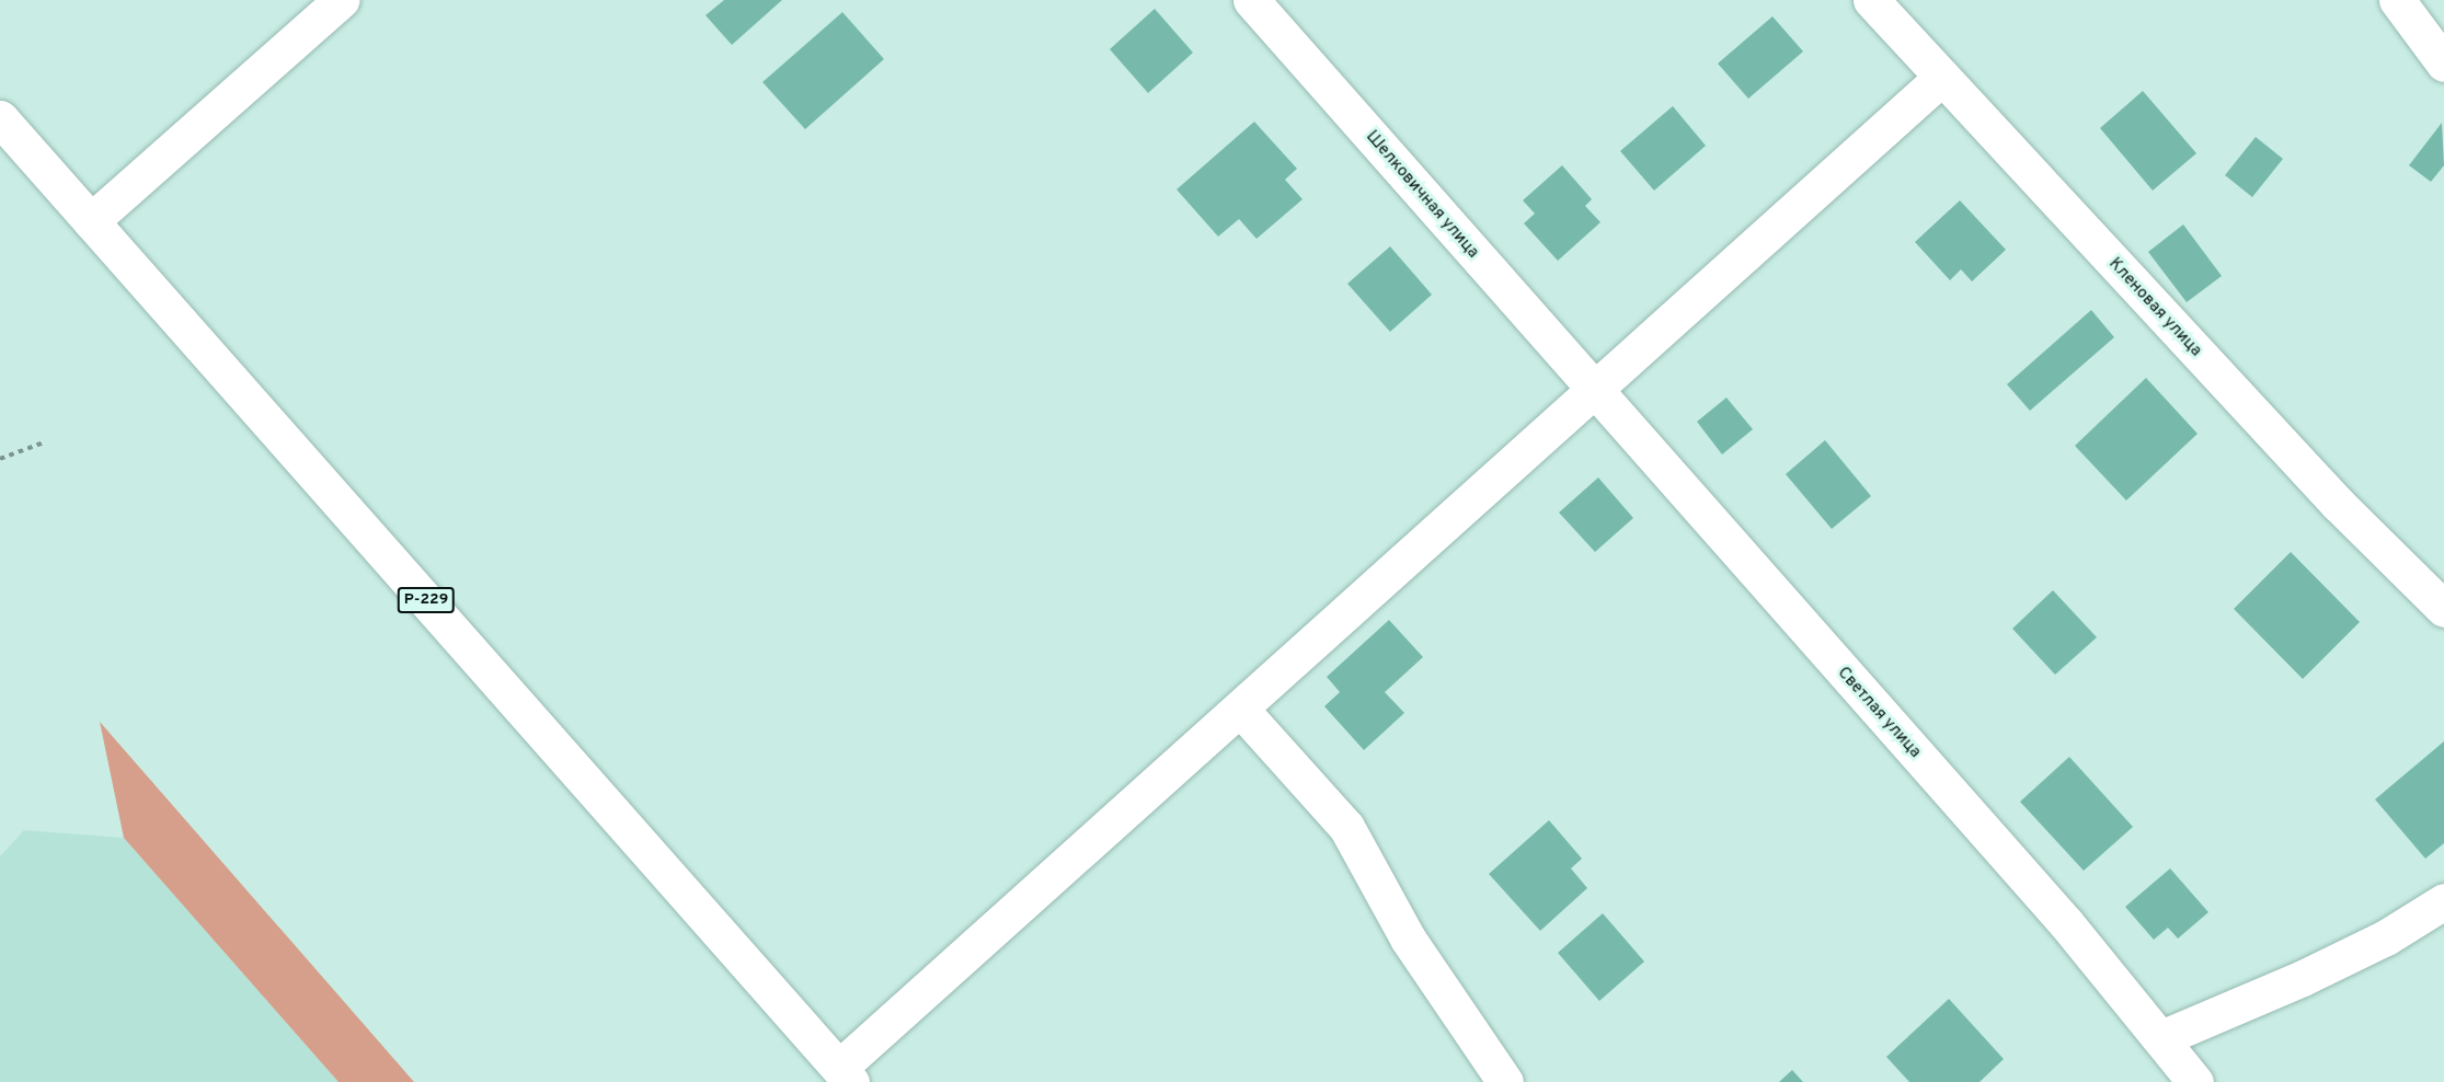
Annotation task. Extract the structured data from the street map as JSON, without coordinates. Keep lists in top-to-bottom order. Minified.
{"streets":{"street":["Шелковичная улица","Кленовая улица","Р-229","Светлая улица"]},"crossings":[["Шелковичная улица","Светлая улица"]]}
